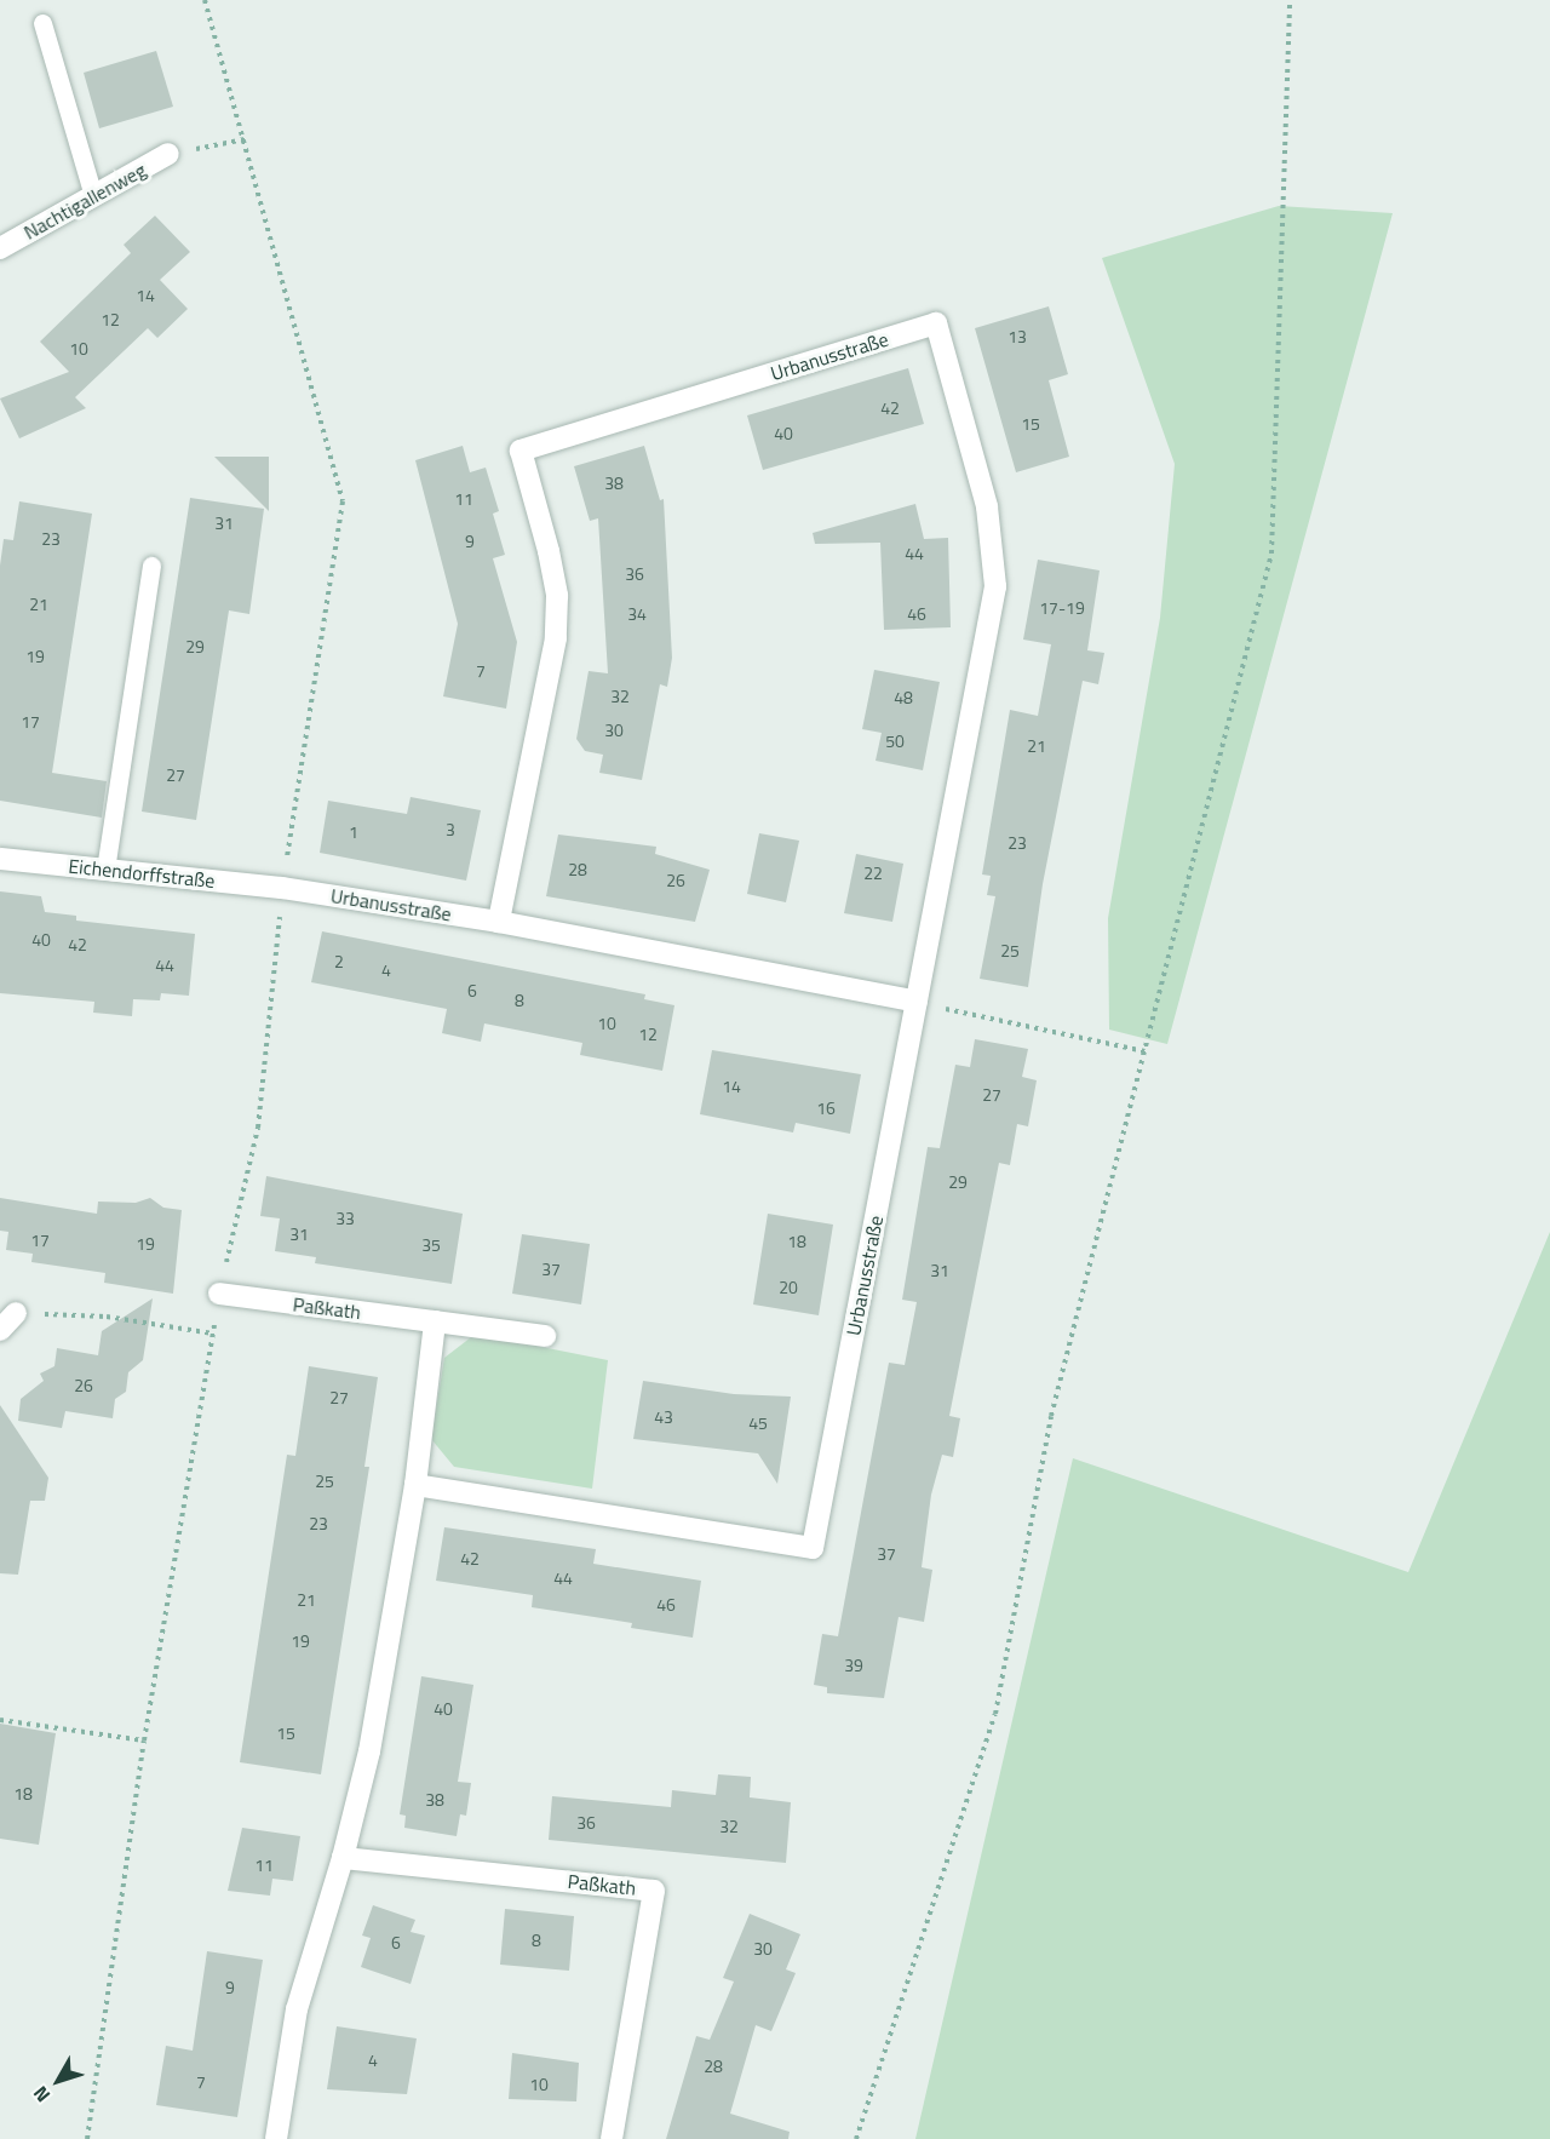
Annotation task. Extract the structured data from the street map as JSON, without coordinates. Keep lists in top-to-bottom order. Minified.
{"streets":{"street":["Nachtigallenweg","Urbanusstraße","Eichendorffstraße","Paßkath"]},"crossings":[["Urbanusstraße","Eichendorffstraße"]],"house_numbers":["14","12","13","10","42","15","40","38","11","31","23","9","44","36","21","17-19","34","46","29","19","7","32","48","17","30","50","21","27","3","1","23","28","22","26","40","42","25","2","44","4","6","8","10","12","14","27","16","29","33","31","17","18","19","35","37","31","20","26","27","43","45","25","23","37","42","44","21","46","19","39","40","15","18","38","36","32","11","8","6","30","9","4","28","7","10"],"north":"bottom left"}
